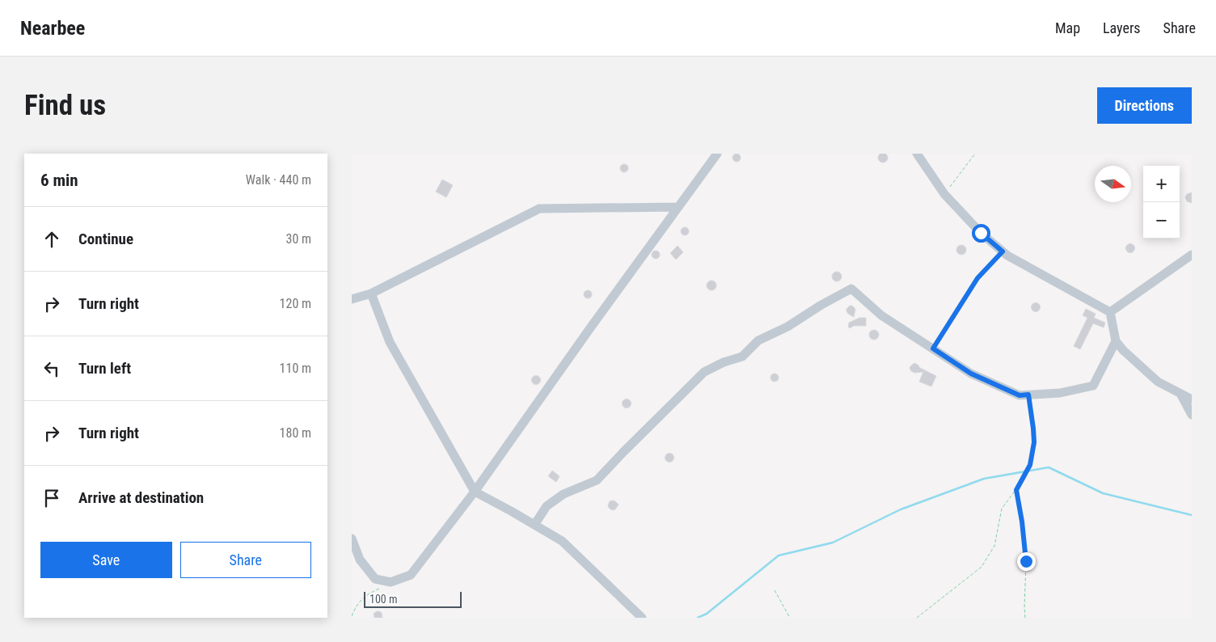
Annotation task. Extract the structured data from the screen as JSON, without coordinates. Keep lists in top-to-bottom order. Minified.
{"scale_bar":"100 m","north":"right","page":{"header":"Nearbee","nav":["Map","Layers","Share"],"buttons":["Directions",["Save","Share"]],"title":"Find us","heading":["6 min","Walk · 440 m"],"map_buttons":["+","−"],"list":[["Continue","30 m"],["Turn right","120 m"],["Turn left","110 m"],["Turn right","180 m"],"Arrive at destination"],"scale":"100 m"}}
